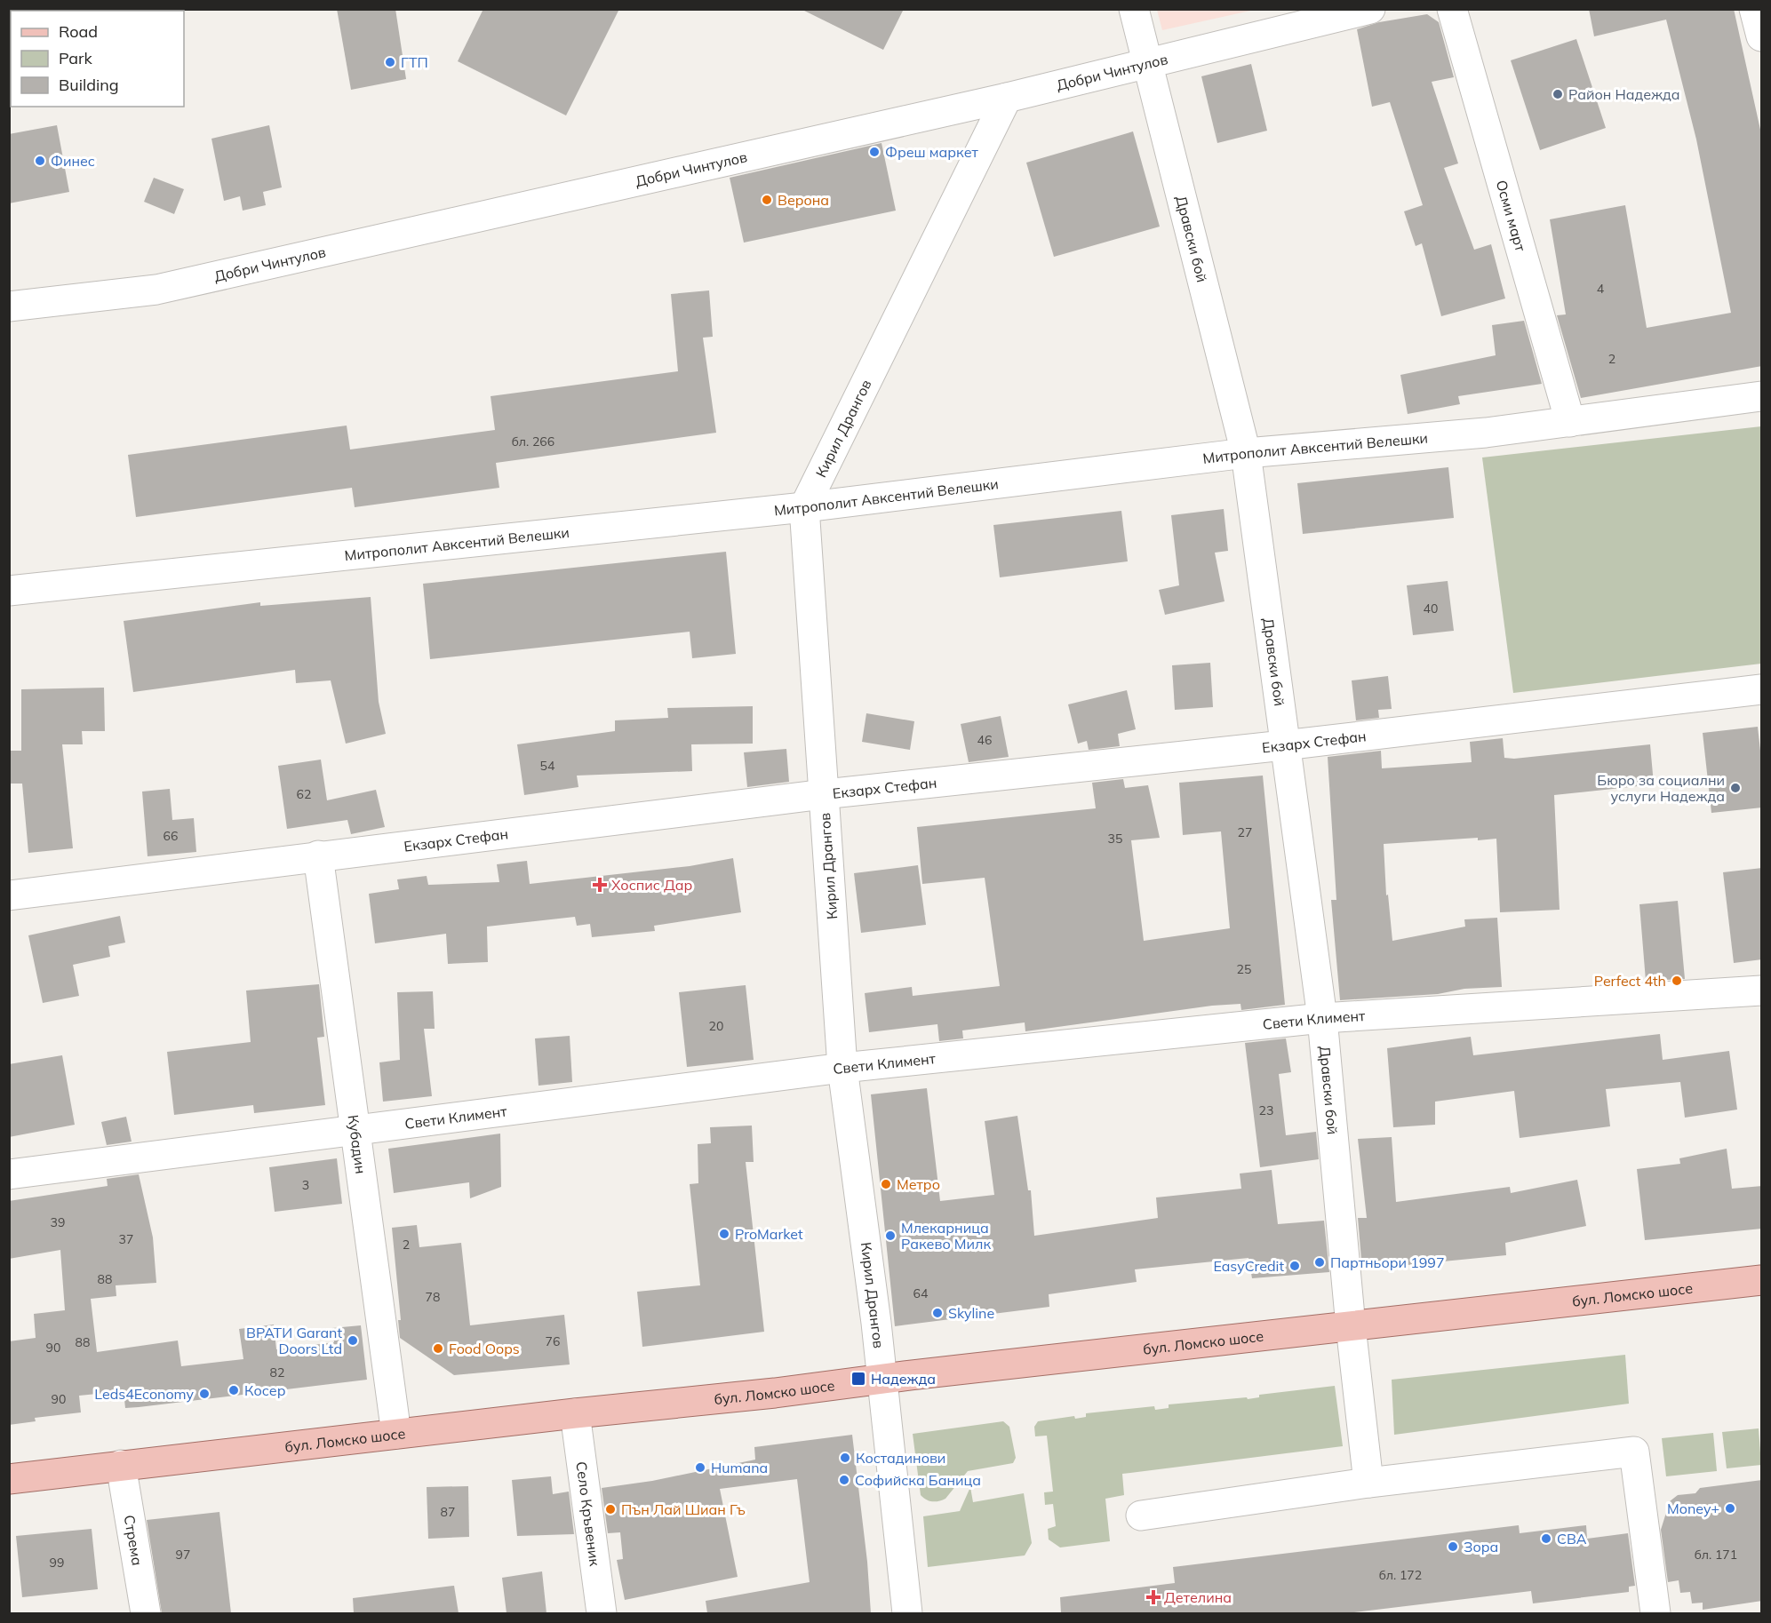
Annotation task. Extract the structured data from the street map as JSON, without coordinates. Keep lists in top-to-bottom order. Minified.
{"streets":{"main road":["бул. Ломско шосе"],"street":["Добри Чинтулов","Осми март","Дравски бой","Кирил Дрангов","Митрополит Авксентий Велешки","Екзарх Стефан","Свети Климент","Кубадин","Село Кръвеник","Стрема"]},"crossings":[["Добри Чинтулов","Дравски бой"],["Добри Чинтулов","Кирил Дрангов"],["Осми март","Митрополит Авксентий Велешки"],["Дравски бой","Митрополит Авксентий Велешки"],["Дравски бой","Екзарх Стефан"],["Дравски бой","Свети Климент"],["Дравски бой","бул. Ломско шосе"],["Кирил Дрангов","Митрополит Авксентий Велешки"],["Кирил Дрангов","Екзарх Стефан"],["Кирил Дрангов","Свети Климент"],["Кирил Дрангов","бул. Ломско шосе"],["Екзарх Стефан","Кубадин"],["Свети Климент","Кубадин"],["Кубадин","бул. Ломско шосе"],["бул. Ломско шосе","Село Кръвеник"],["бул. Ломско шосе","Стрема"]],"places":{"other":["ГТП","Район Надежда","Фреш маркет","Финес","Верона","Бюро за социални услуги Надежда","Perfect 4th","Метро","ProMarket","Млекарница Ракево Милк","Партньори 1997","EasyCredit","Skyline","ВРАТИ Garant Doors Ltd","Food Oops","Косер","Leds4Economy","Костадинови","Humana","Софийска Баница","Money+","Пън Лай Шиан Гъ","CBA","Зора"],"health":["Хоспис Дар","Детелина"],"transit":["Надежда"]},"house_numbers":["4","2","бл. 266","40","46","54","62","27","66","35","25","20","23","3","39","37","2","88","64","78","76","88","90","82","90","87","97","бл. 171","99","бл. 172"],"legend":["Road","Park","Building"]}
